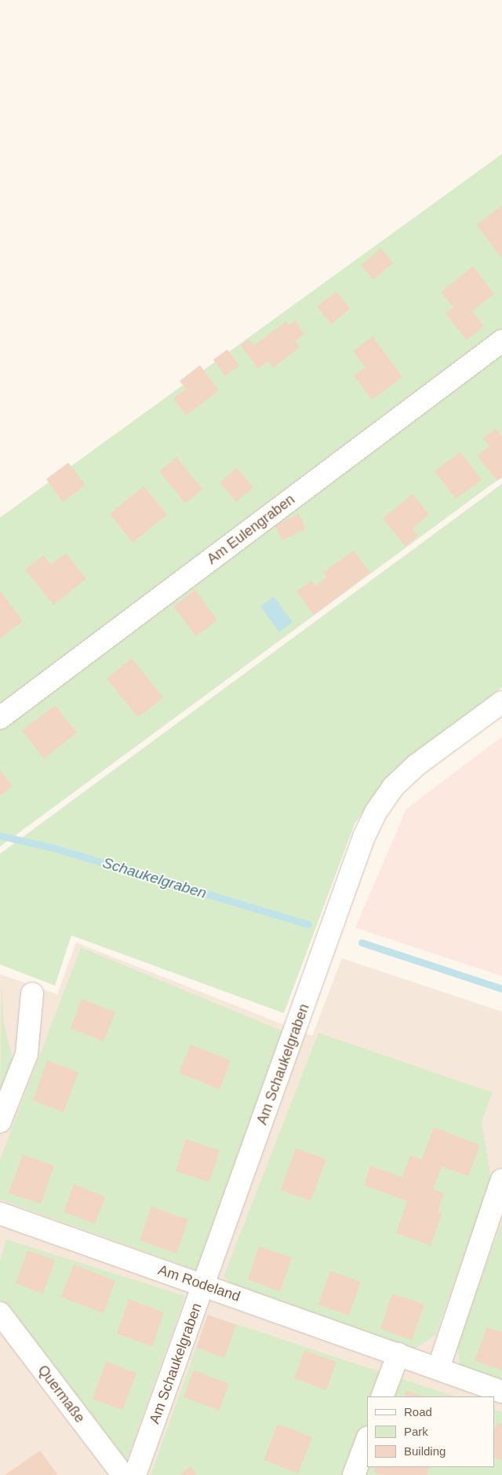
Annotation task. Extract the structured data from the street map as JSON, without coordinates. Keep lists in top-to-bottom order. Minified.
{"streets":{"street":["Am Eulengraben","Am Schaukelgraben","Am Rodeland","Quermaße"]},"crossings":[["Am Schaukelgraben","Am Rodeland"]],"water":["Schaukelgraben"],"legend":["Road","Park","Building"]}
